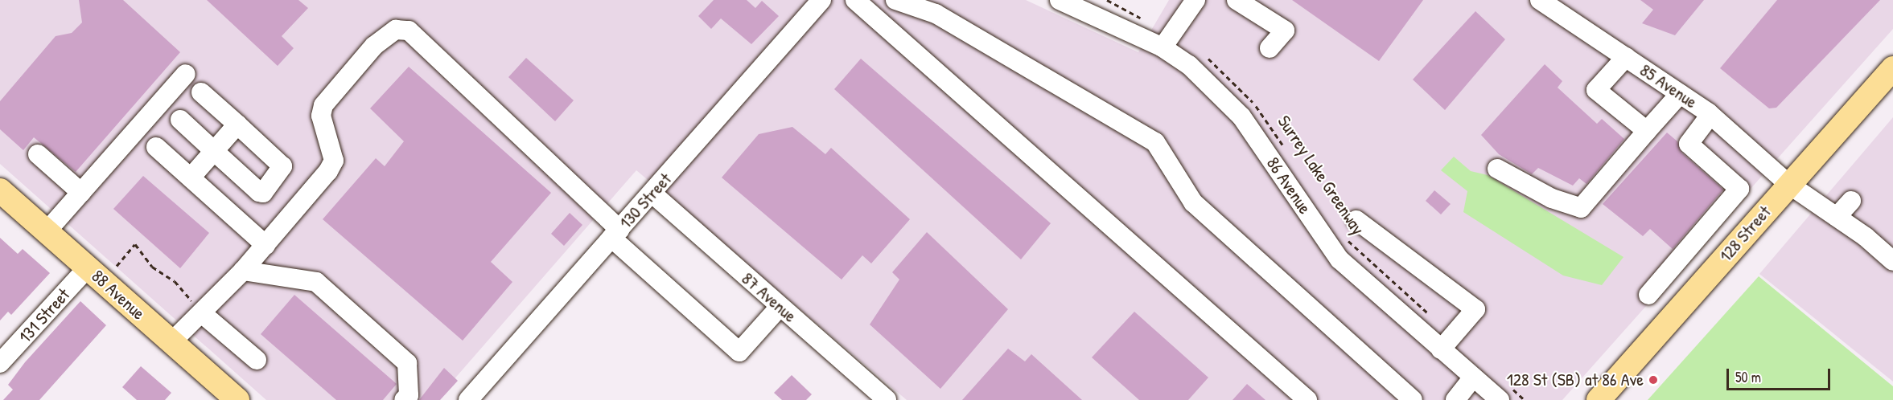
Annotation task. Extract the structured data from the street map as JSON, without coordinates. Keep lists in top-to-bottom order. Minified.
{"streets":{"main road":["128 Street","88 Avenue"],"street":["85 Avenue","86 Avenue","130 Street","87 Avenue","131 Street"],"path":["Surrey Lake Greenway"]},"crossings":[["85 Avenue","128 Street"],["130 Street","87 Avenue"],["88 Avenue","131 Street"]],"places":["128 St (SB) at 86 Ave"],"scale_bar":"50 m"}
